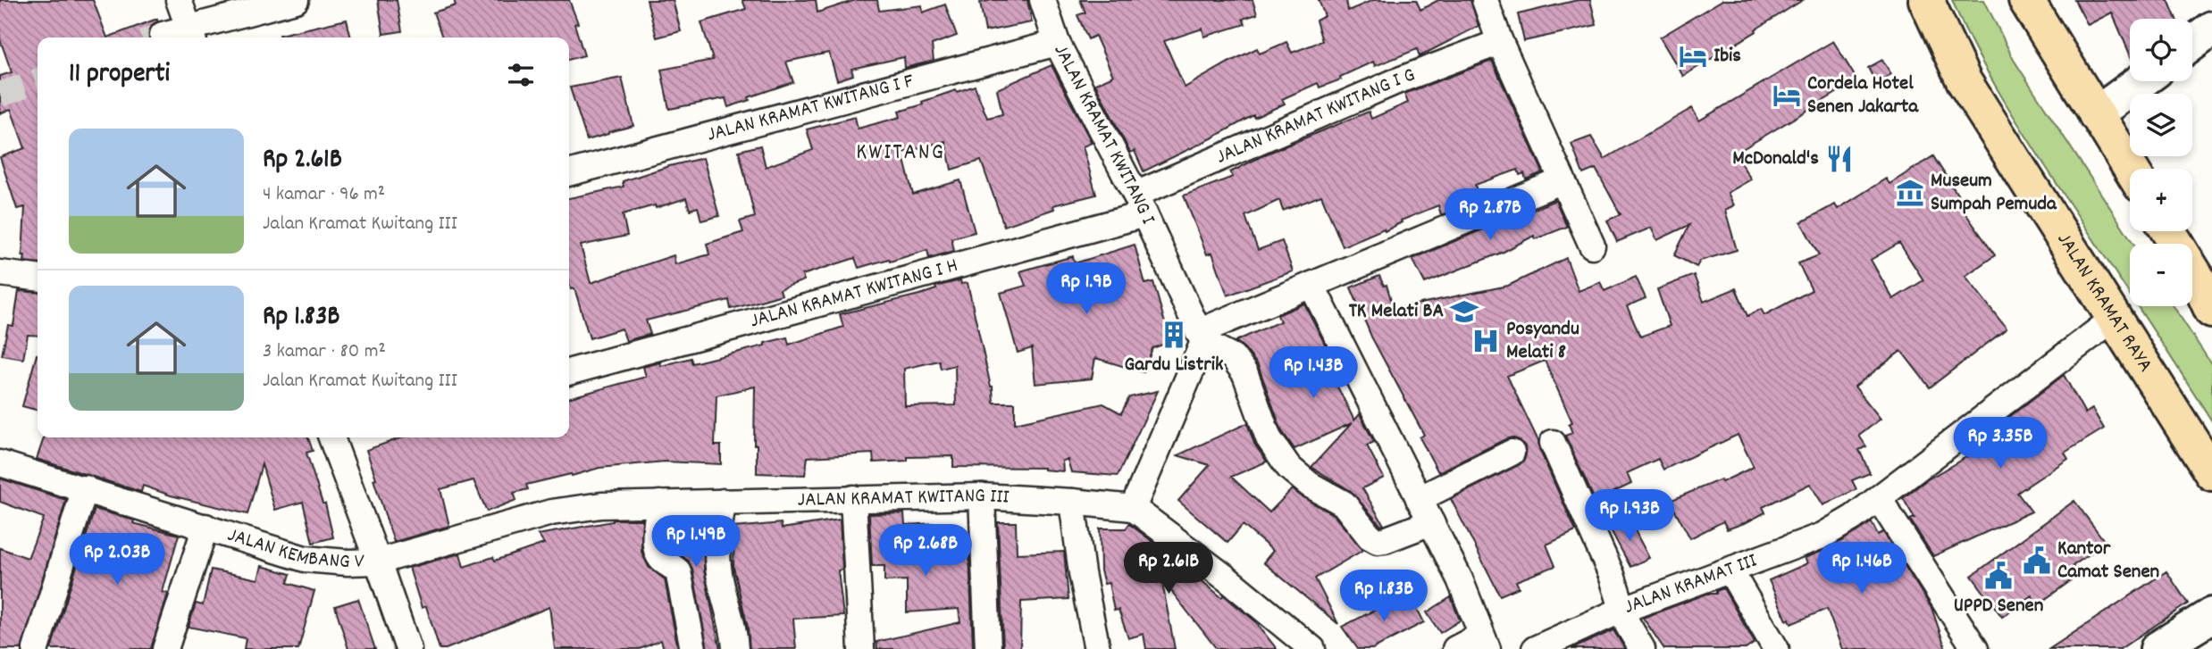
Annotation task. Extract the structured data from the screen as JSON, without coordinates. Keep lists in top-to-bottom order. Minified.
{"streets":{"main road":["JALAN KRAMAT RAYA"],"street":["JALAN KRAMAT KWITANG I F","JALAN KRAMAT KWITANG I G","JALAN KRAMAT KWITANG I","JALAN KRAMAT KWITANG I H","JALAN KRAMAT KWITANG III","JALAN KEMBANG V","JALAN KRAMAT III"]},"crossings":[["JALAN KRAMAT KWITANG I F","JALAN KRAMAT KWITANG I"],["JALAN KRAMAT KWITANG I G","JALAN KRAMAT KWITANG I"],["JALAN KRAMAT KWITANG I G","JALAN KRAMAT KWITANG I H"],["JALAN KRAMAT KWITANG I","JALAN KRAMAT KWITANG I H"],["JALAN KRAMAT RAYA","JALAN KRAMAT III"],["JALAN KRAMAT KWITANG III","JALAN KEMBANG V"]],"districts":["KWITANG"],"places":{"hotel":["Ibis","Cordela Hotel Senen Jakarta"],"restaurant":["McDonald's"],"museum":["Museum Sumpah Pemuda"],"school or university":["TK Melati BA"],"building":["Gardu Listrik"],"hospital":["Posyandu Melati 8"],"public building":["Kantor Camat Senen","UPPD Senen"]},"page":{"map_buttons":["+","−"],"heading":"11 properti","list":[{"name":"Rp 2.61B","note":"4 kamar · 96 m² · Jalan Kramat Kwitang III"},{"name":"Rp 1.83B","note":"3 kamar · 80 m² · Jalan Kramat Kwitang III"}],"price":["Rp 2.87B","Rp 1.9B","Rp 1.43B","Rp 3.35B","Rp 1.93B","Rp 1.49B","Rp 2.68B","Rp 2.03B","Rp 2.61B","Rp 1.46B","Rp 1.83B"]}}
